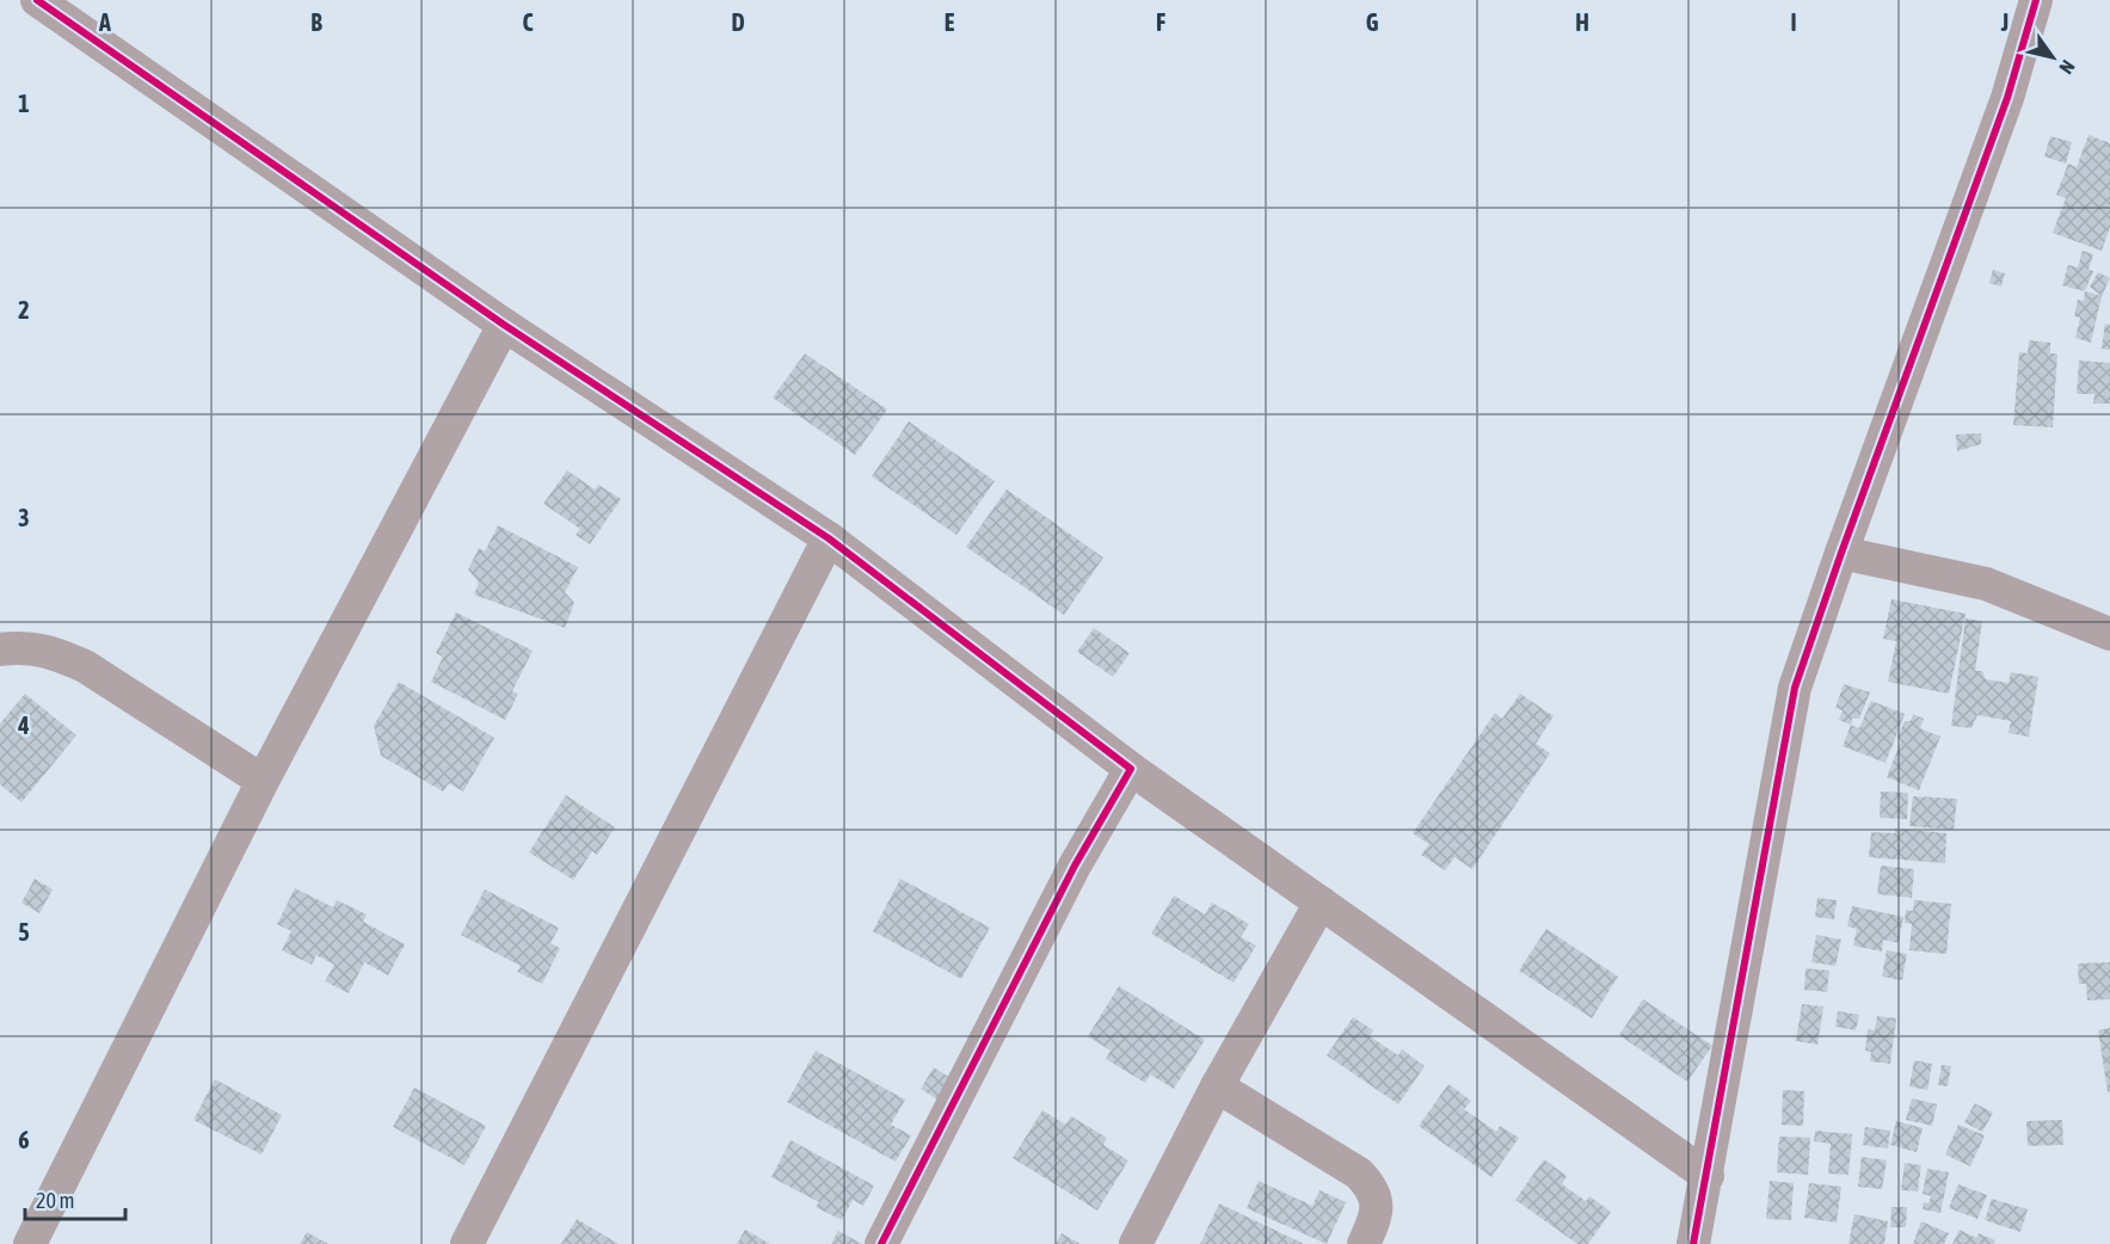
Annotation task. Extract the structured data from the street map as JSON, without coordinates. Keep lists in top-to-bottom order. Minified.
{"scale_bar":"20 m","north":"bottom right","grid":{"columns":["A","B","C","D","E","F","G","H","I","J"],"rows":["1","2","3","4","5","6"]}}
